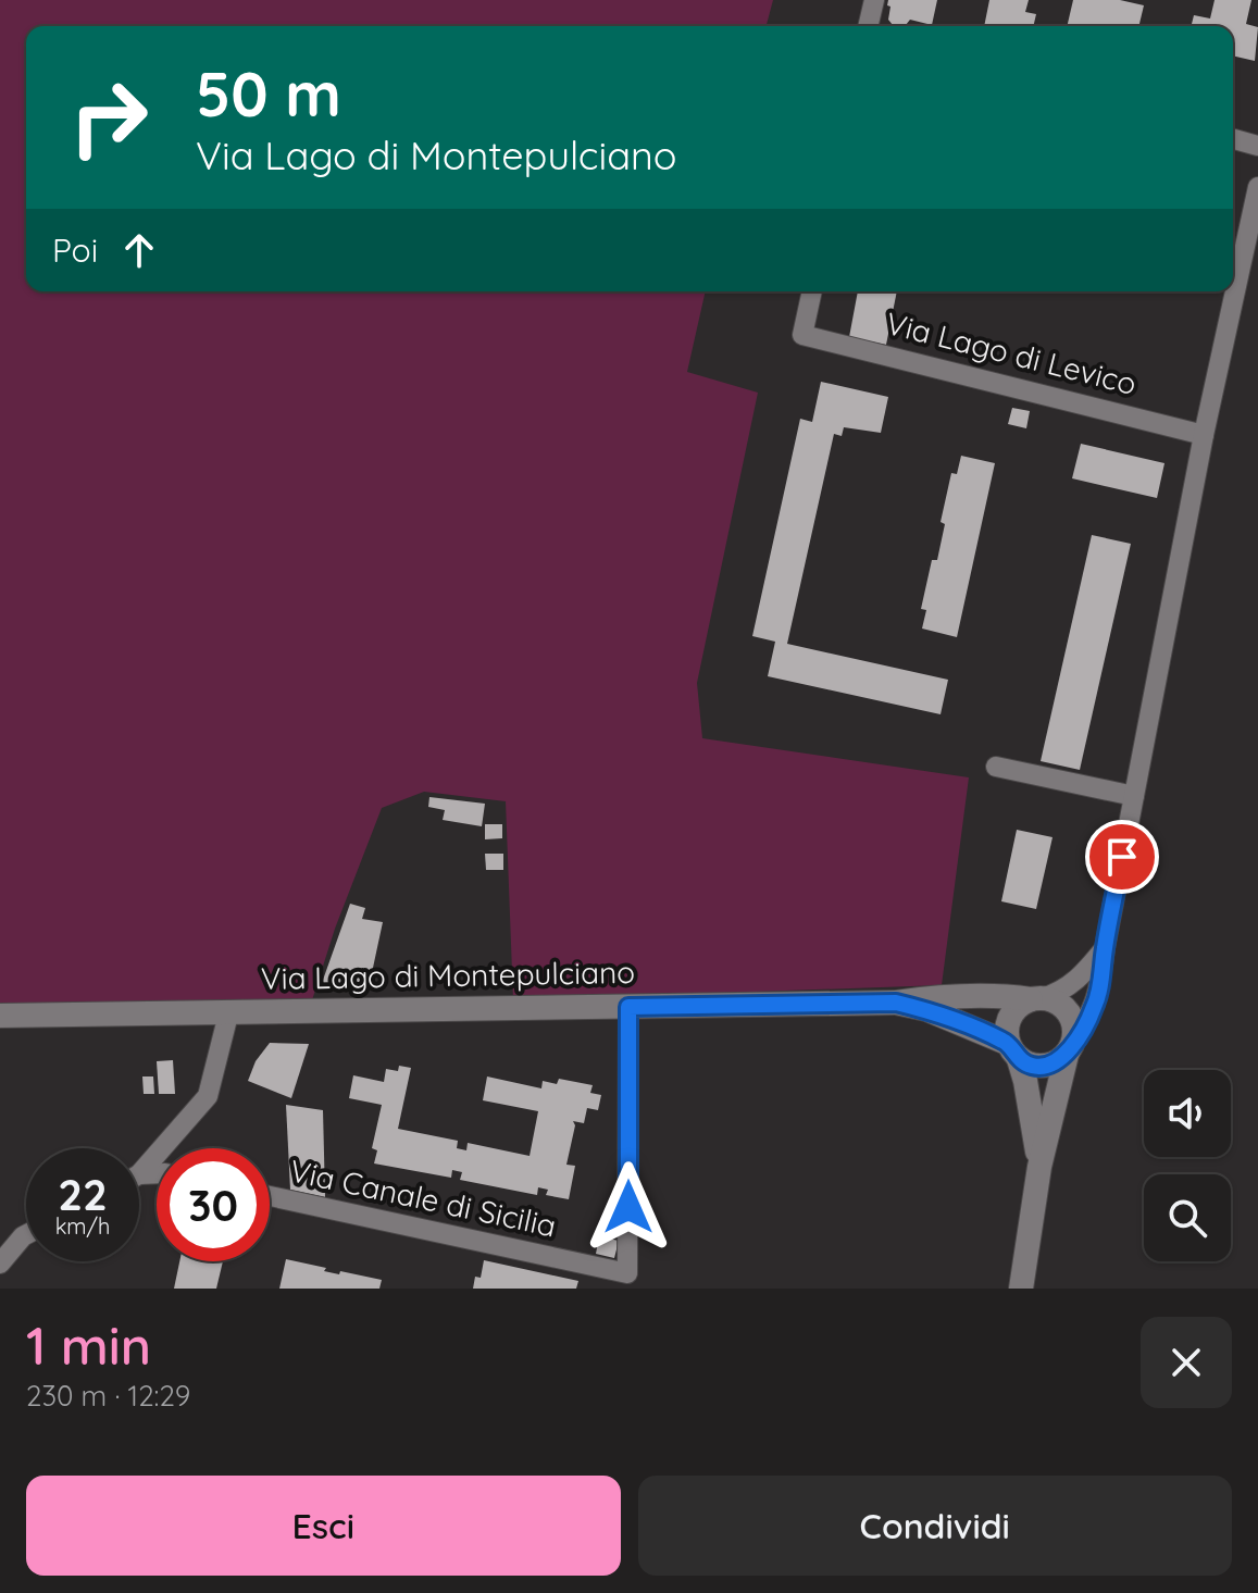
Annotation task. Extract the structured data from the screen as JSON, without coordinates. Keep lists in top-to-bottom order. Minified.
{"streets":{"street":["Via Lago di Levico","Via Lago di Montepulciano","Via Canale di Sicilia"]},"crossings":[["Via Lago di Montepulciano","Via Canale di Sicilia"]],"page":{"turn":["50 m","Via Lago di Montepulciano"],"then":"Poi","speed":"22 km/h","limit":"30","heading":["1 min","230 m · 12:29"],"buttons":["Esci","Condividi"]}}
